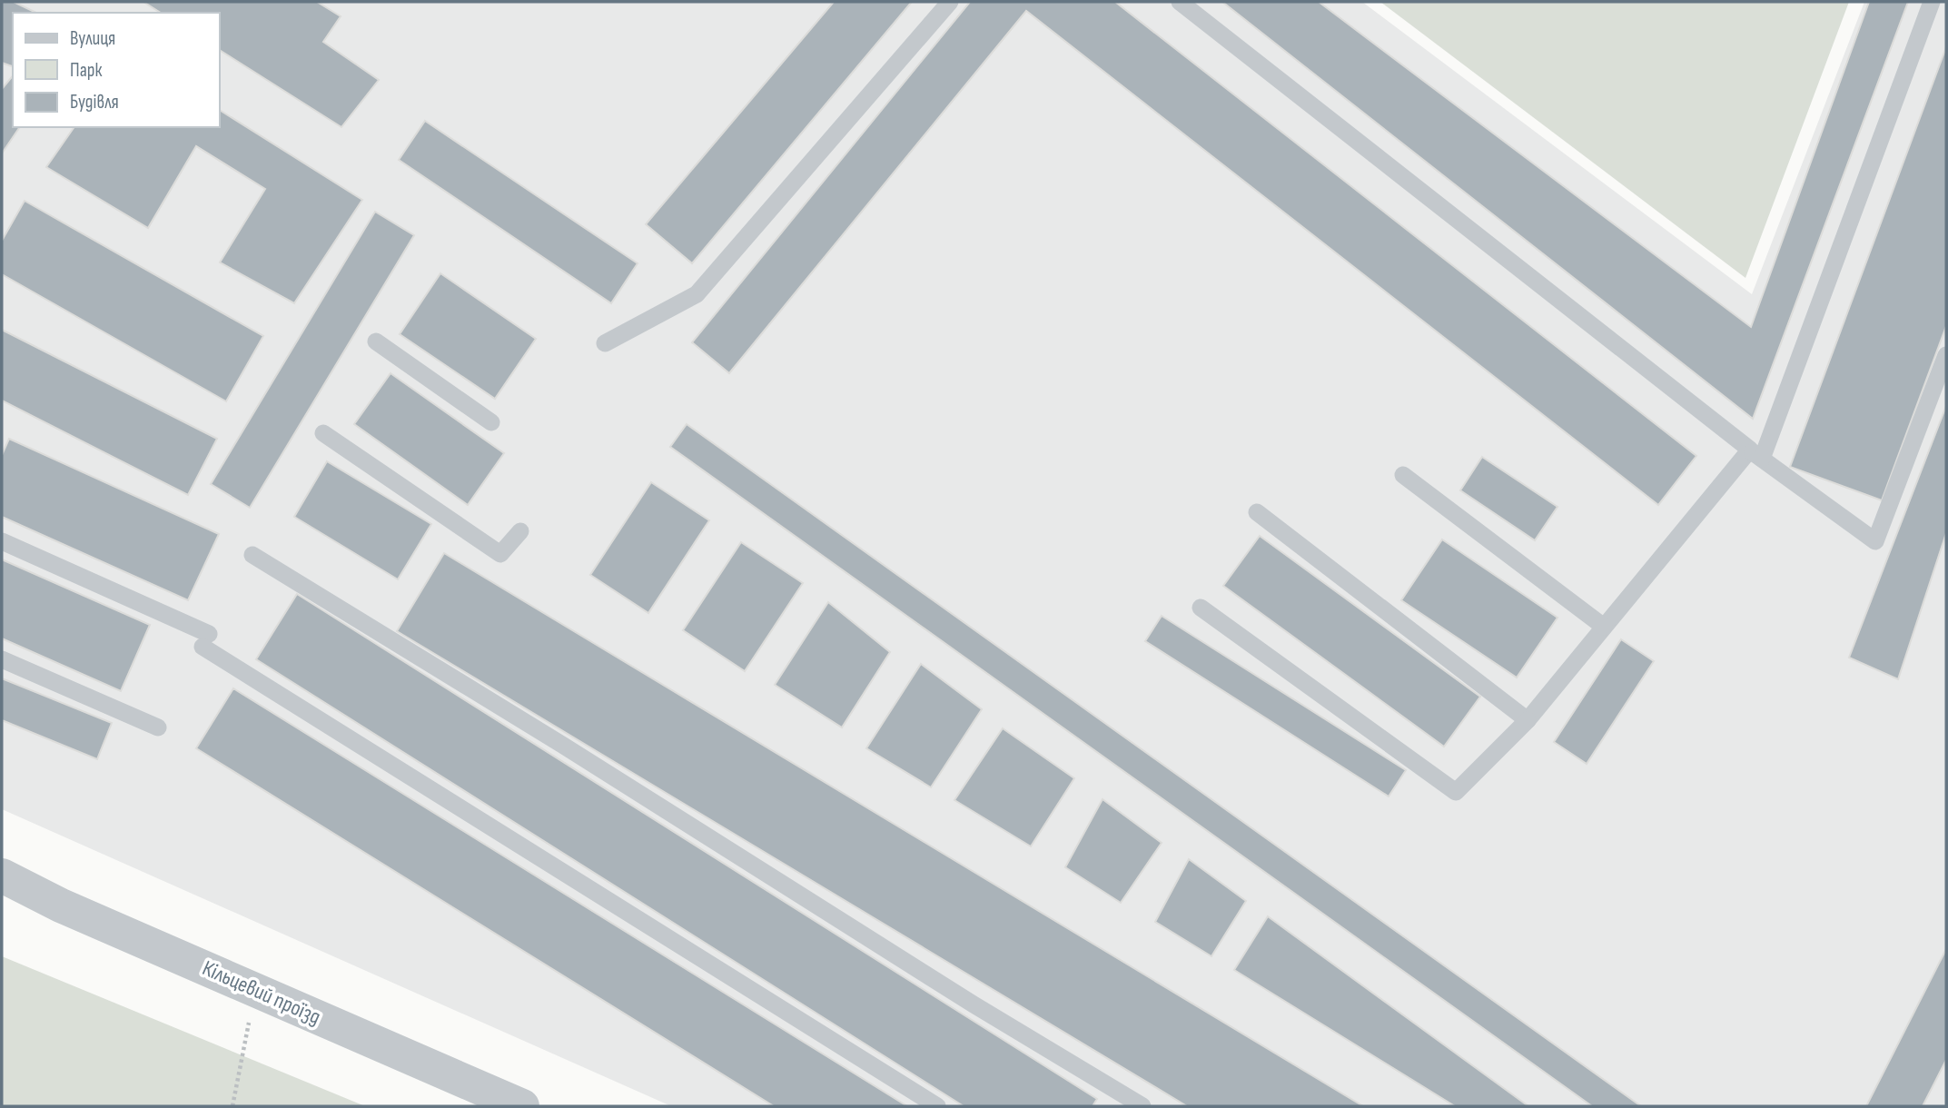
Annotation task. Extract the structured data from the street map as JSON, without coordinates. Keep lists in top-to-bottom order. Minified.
{"streets":{"street":["Кільцевий проїзд"]},"legend":["Вулиця","Парк","Будівля"]}
